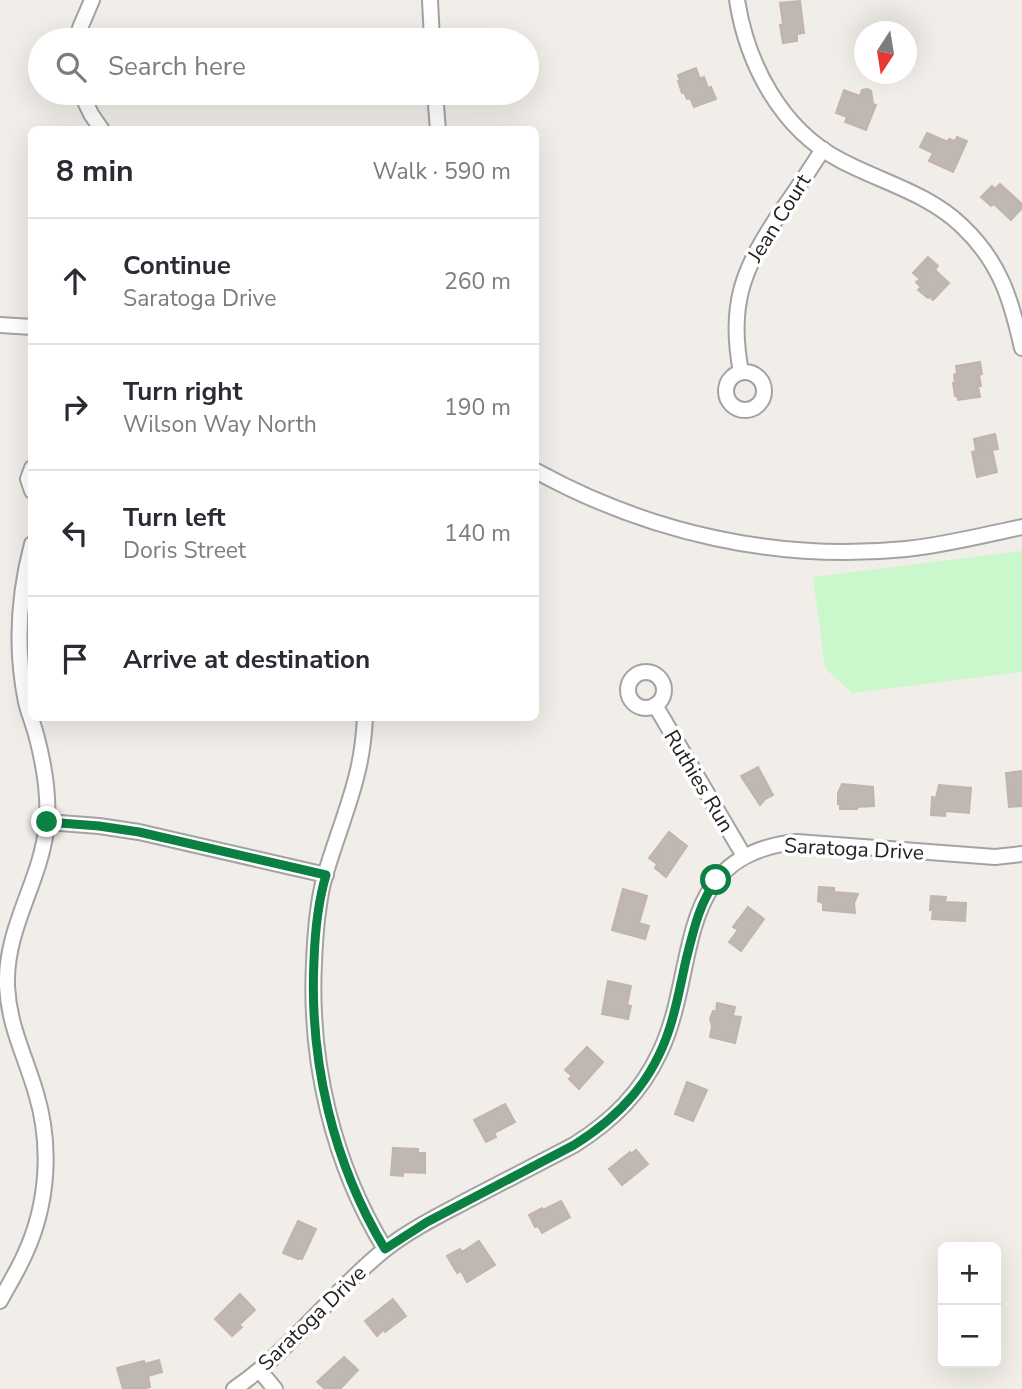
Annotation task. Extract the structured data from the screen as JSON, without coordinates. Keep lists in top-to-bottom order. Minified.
{"streets":{"street":["Jean Court","Ruthies Run","Saratoga Drive"]},"crossings":[["Ruthies Run","Saratoga Drive"]],"north":"bottom","page":{"search":"Search here","heading":["8 min","Walk · 590 m"],"list":[["Continue","Saratoga Drive","260 m"],["Turn right","Wilson Way North","190 m"],["Turn left","Doris Street","140 m"],"Arrive at destination"],"map_buttons":["+","−"]}}
